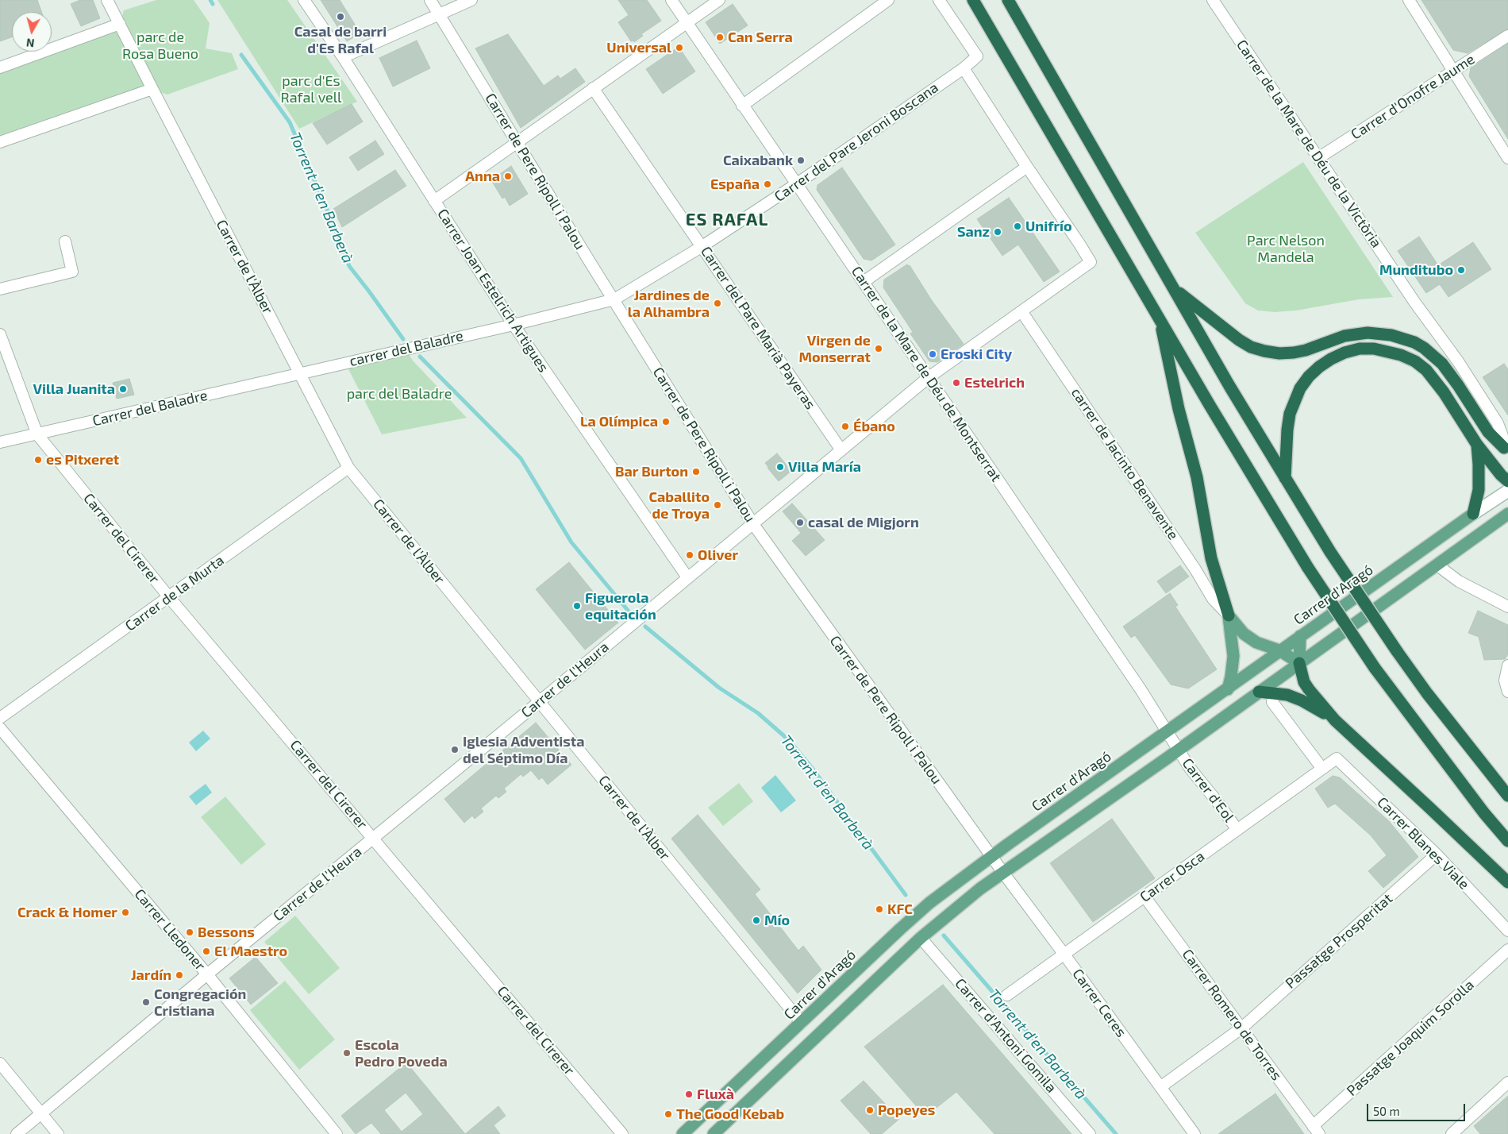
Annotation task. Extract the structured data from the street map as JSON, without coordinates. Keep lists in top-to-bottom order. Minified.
{"streets":{"main road":["Carrer d'Aragó"],"street":["Carrer d'Onofre Jaume","Carrer del Pare Jeroni Boscana","Carrer de la Mare de Déu de la Victòria","Carrer de Pere Ripoll i Palou","Carrer de l'Àlber","Carrer Joan Estelrich Artigues","Carrer del Pare Marià Payeras","carrer del Baladre","Carrer de la Mare de Déu de Montserrat","Carrer del Baladre","carrer de Jacinto Benavente","Carrer del Cirerer","Carrer de la Murta","Carrer de l'Heura","Carrer d'Eol","Carrer Blanes Viale","Carrer Osca","Carrer Lledoner","Passatge Prosperitat","Carrer Ceres","Carrer Romero de Torres","Carrer d'Antoni Gomila","Passatge Joaquim Sorolla"]},"crossings":[["Carrer d'Onofre Jaume","Carrer de la Mare de Déu de la Victòria"],["Carrer del Pare Jeroni Boscana","Carrer de Pere Ripoll i Palou"],["Carrer del Pare Jeroni Boscana","Carrer Joan Estelrich Artigues"],["Carrer del Pare Jeroni Boscana","Carrer del Pare Marià Payeras"],["Carrer del Pare Jeroni Boscana","carrer del Baladre"],["Carrer del Pare Jeroni Boscana","Carrer de la Mare de Déu de Montserrat"],["Carrer de Pere Ripoll i Palou","Carrer d'Aragó"],["Carrer de Pere Ripoll i Palou","Carrer de l'Heura"],["Carrer de Pere Ripoll i Palou","Carrer Ceres"],["Carrer de l'Àlber","carrer del Baladre"],["Carrer de l'Àlber","Carrer del Baladre"],["Carrer de l'Àlber","Carrer de la Murta"],["Carrer de l'Àlber","Carrer d'Aragó"],["Carrer de l'Àlber","Carrer de l'Heura"],["Carrer Joan Estelrich Artigues","carrer del Baladre"],["Carrer Joan Estelrich Artigues","Carrer de l'Heura"],["Carrer del Pare Marià Payeras","Carrer de l'Heura"],["carrer del Baladre","Carrer del Baladre"],["Carrer de la Mare de Déu de Montserrat","Carrer d'Aragó"],["Carrer de la Mare de Déu de Montserrat","Carrer de l'Heura"],["Carrer de la Mare de Déu de Montserrat","Carrer d'Eol"],["Carrer del Baladre","Carrer del Cirerer"],["carrer de Jacinto Benavente","Carrer de l'Heura"],["Carrer del Cirerer","Carrer de la Murta"],["Carrer del Cirerer","Carrer de l'Heura"],["Carrer de l'Heura","Carrer Lledoner"],["Carrer d'Eol","Carrer Osca"],["Carrer Blanes Viale","Carrer Osca"],["Carrer Blanes Viale","Passatge Prosperitat"],["Carrer Osca","Carrer Ceres"],["Carrer Osca","Carrer Romero de Torres"],["Passatge Prosperitat","Carrer Ceres"],["Passatge Prosperitat","Carrer Romero de Torres"],["Carrer Romero de Torres","Passatge Joaquim Sorolla"]],"districts":["ES RAFAL"],"water":["Torrent d'en Barberà"],"parks":["parc de Rosa Bueno","parc d'Es Rafal vell","Parc Nelson Mandela","parc del Baladre"],"places":["Casal de barri d'Es Rafal","Can Serra","Universal","Caixabank","Anna","España","Unifrío","Sanz","Munditubo","Jardines de la Alhambra","Virgen de Monserrat","Eroski City","Estelrich","Villa Juanita","La Olímpica","Ébano","es Pitxeret","Villa María","Bar Burton","Caballito de Troya","casal de Migjorn","Oliver","Figuerola equitación","Iglesia Adventista del Séptimo Día","KFC","Crack & Homer","Mío","Bessons","El Maestro","Jardín","Congregación Cristiana","Escola Pedro Poveda","Fluxà","Popeyes","The Good Kebab"],"scale_bar":"50 m","north":"bottom"}
